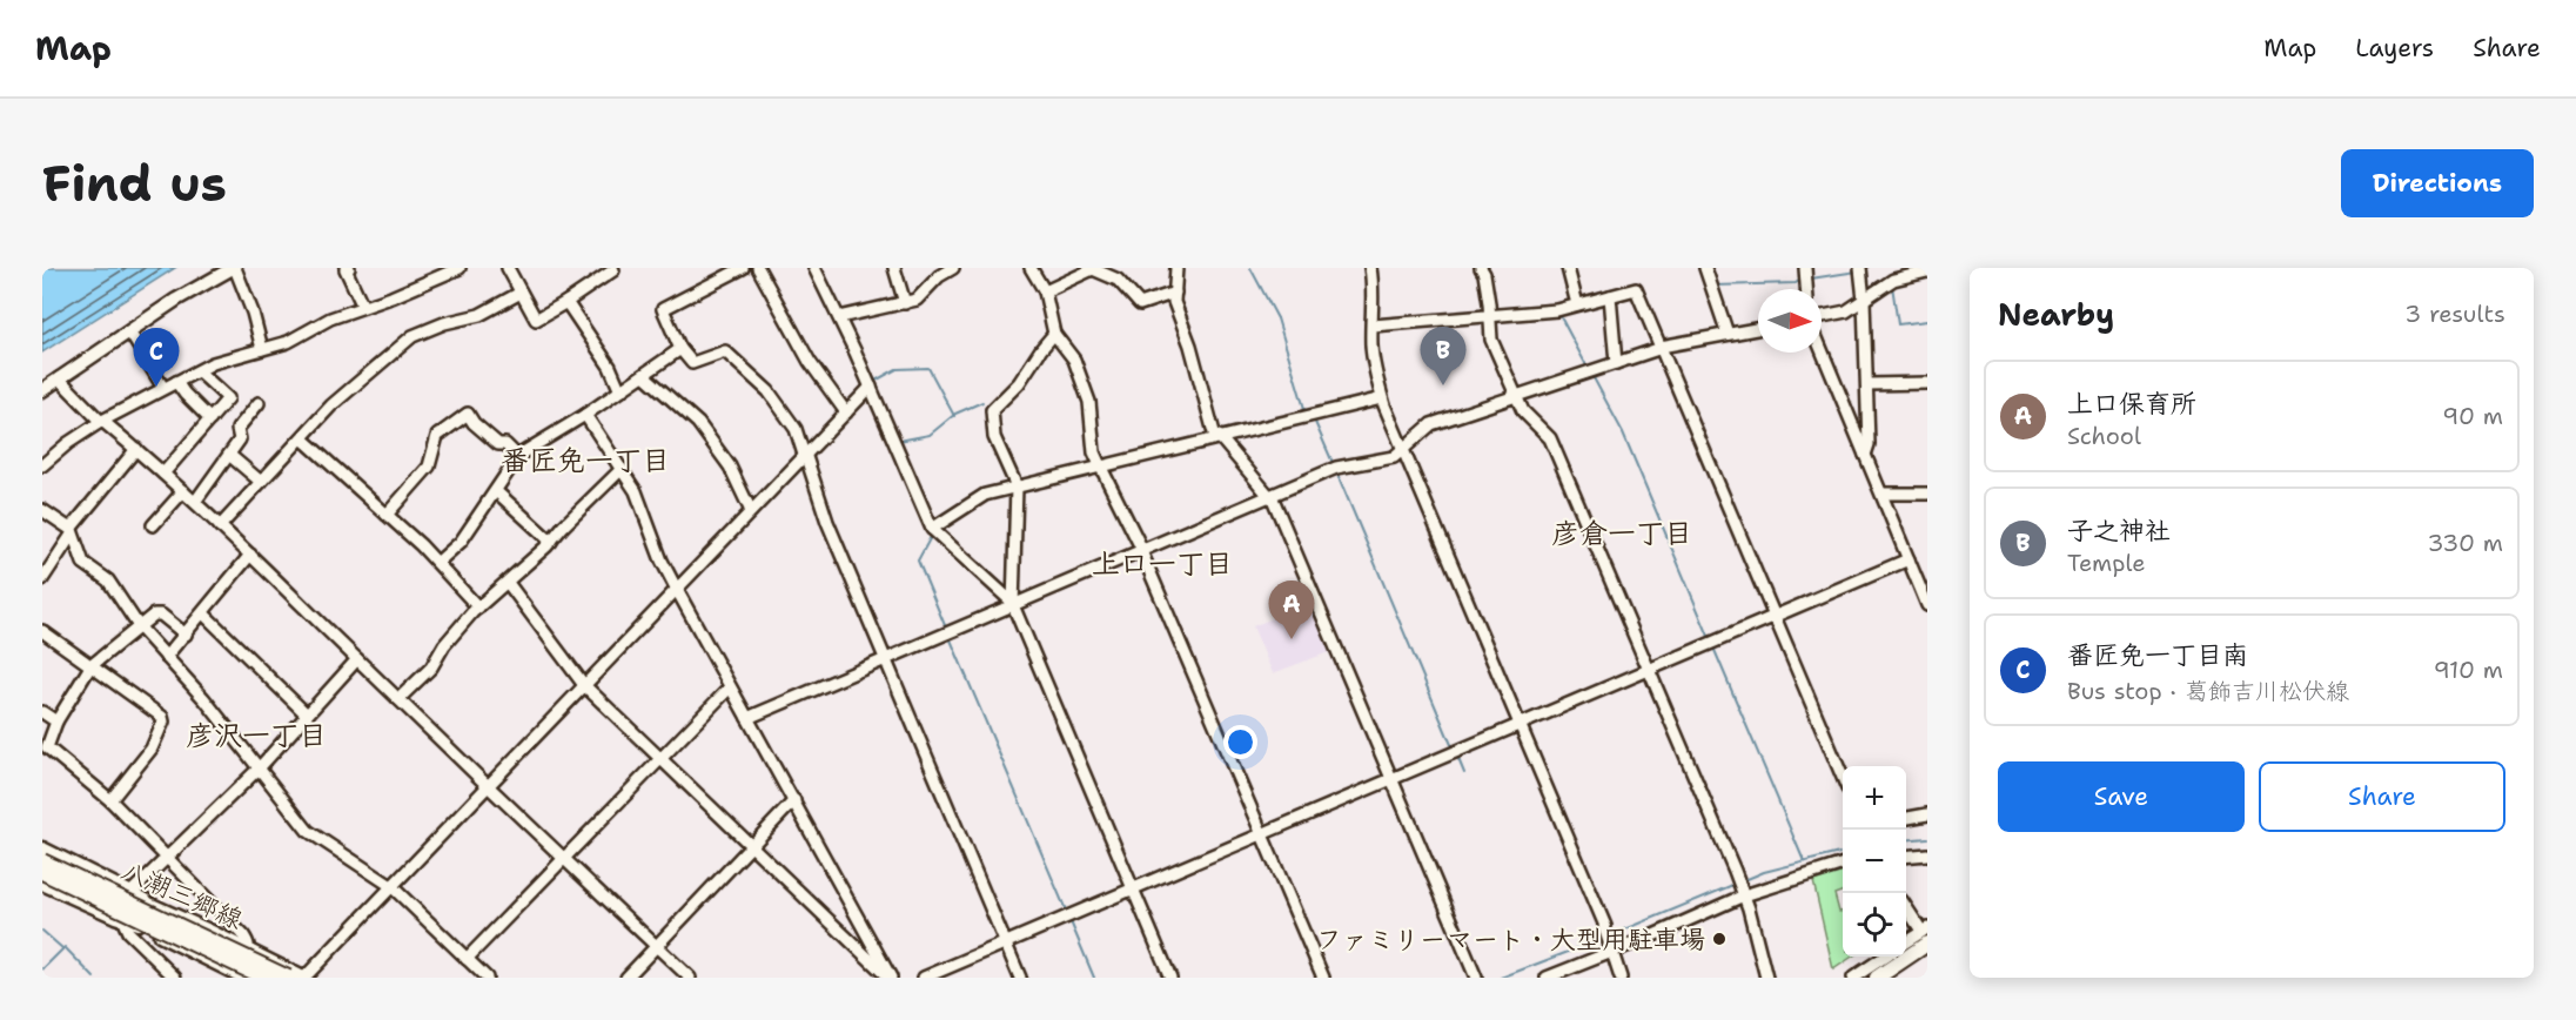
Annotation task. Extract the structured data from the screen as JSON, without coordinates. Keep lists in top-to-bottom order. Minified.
{"streets":{"main road":["八潮三郷線"]},"districts":["番匠免一丁目","彦倉一丁目","上口一丁目","彦沢一丁目"],"places":["ファミリーマート・大型用駐車場"],"north":"right","page":{"header":"Map","nav":["Map","Layers","Share"],"buttons":["Directions",["Save","Share"]],"title":"Find us","heading":["Nearby","3 results"],"pins":["B","C","A"],"list":[{"mark":"A","name":"上口保育所","note":"School","value":"90 m"},{"mark":"B","name":"子之神社","note":"Temple","value":"330 m"},{"mark":"C","name":"番匠免一丁目南","note":"Bus stop · 葛飾吉川松伏線","value":"910 m"}],"map_buttons":["+","−"]}}
